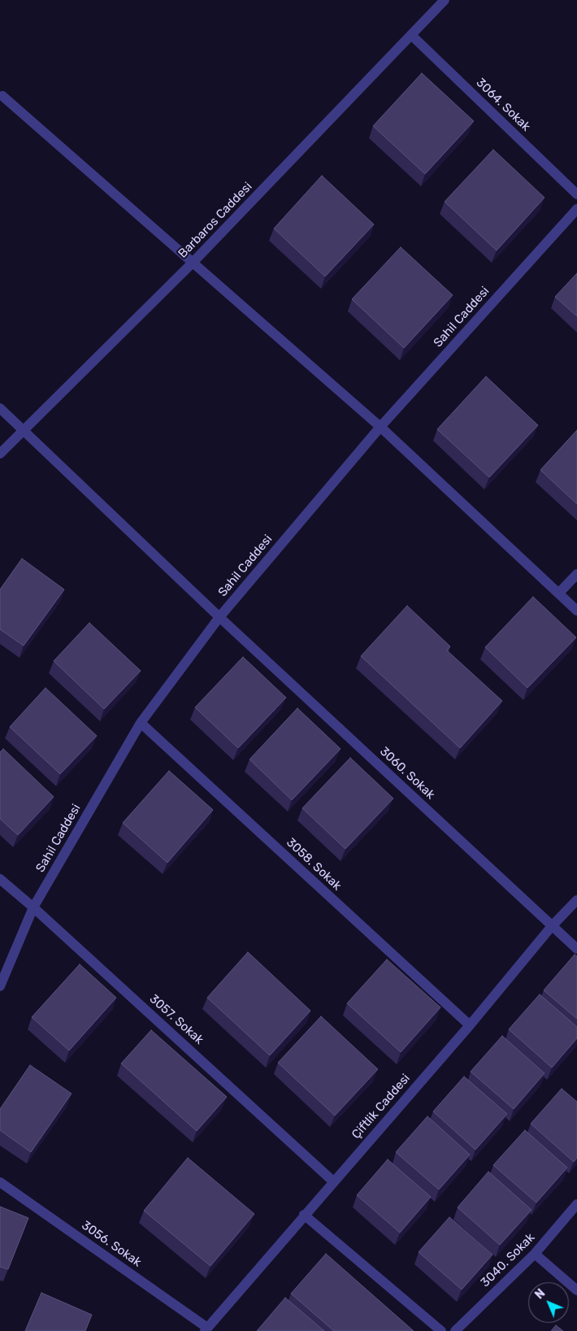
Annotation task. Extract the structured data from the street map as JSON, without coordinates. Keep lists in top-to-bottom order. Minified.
{"streets":{"street":["3064. Sokak","Barbaros Caddesi","Sahil Caddesi","3060. Sokak","3058. Sokak","3057. Sokak","Çiftlik Caddesi","3056. Sokak","3040. Sokak"]},"crossings":[["3064. Sokak","Barbaros Caddesi"],["Barbaros Caddesi","3060. Sokak"],["Sahil Caddesi","3060. Sokak"],["Sahil Caddesi","3058. Sokak"],["Sahil Caddesi","3057. Sokak"],["3060. Sokak","Çiftlik Caddesi"],["3058. Sokak","Çiftlik Caddesi"],["3057. Sokak","Çiftlik Caddesi"],["Çiftlik Caddesi","3056. Sokak"]],"north":"top left"}
